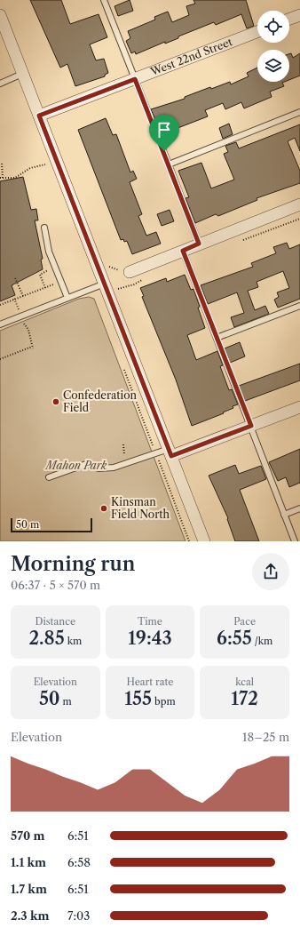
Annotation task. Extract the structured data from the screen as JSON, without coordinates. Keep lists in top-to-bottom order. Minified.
{"streets":{"street":["West 22nd Street"]},"parks":["Mahon Park"],"places":["Confederation Field","Kinsman Field North"],"scale_bar":"50 m","page":{"scale":"50 m","heading":["Morning run","06:37 · 5 × 570 m"],"stats":[["Distance","2.85 km"],["Time","19:43"],["Pace","6:55 /km"],["Elevation","50 m"],["Heart rate","155 bpm"],["kcal","172"]],"chart":["Elevation","18–25 m"],"list":[{"name":"570 m","note":"6:51"},{"name":"1.1 km","note":"6:58"},{"name":"1.7 km","note":"6:51"},{"name":"2.3 km","note":"7:03"}]}}
